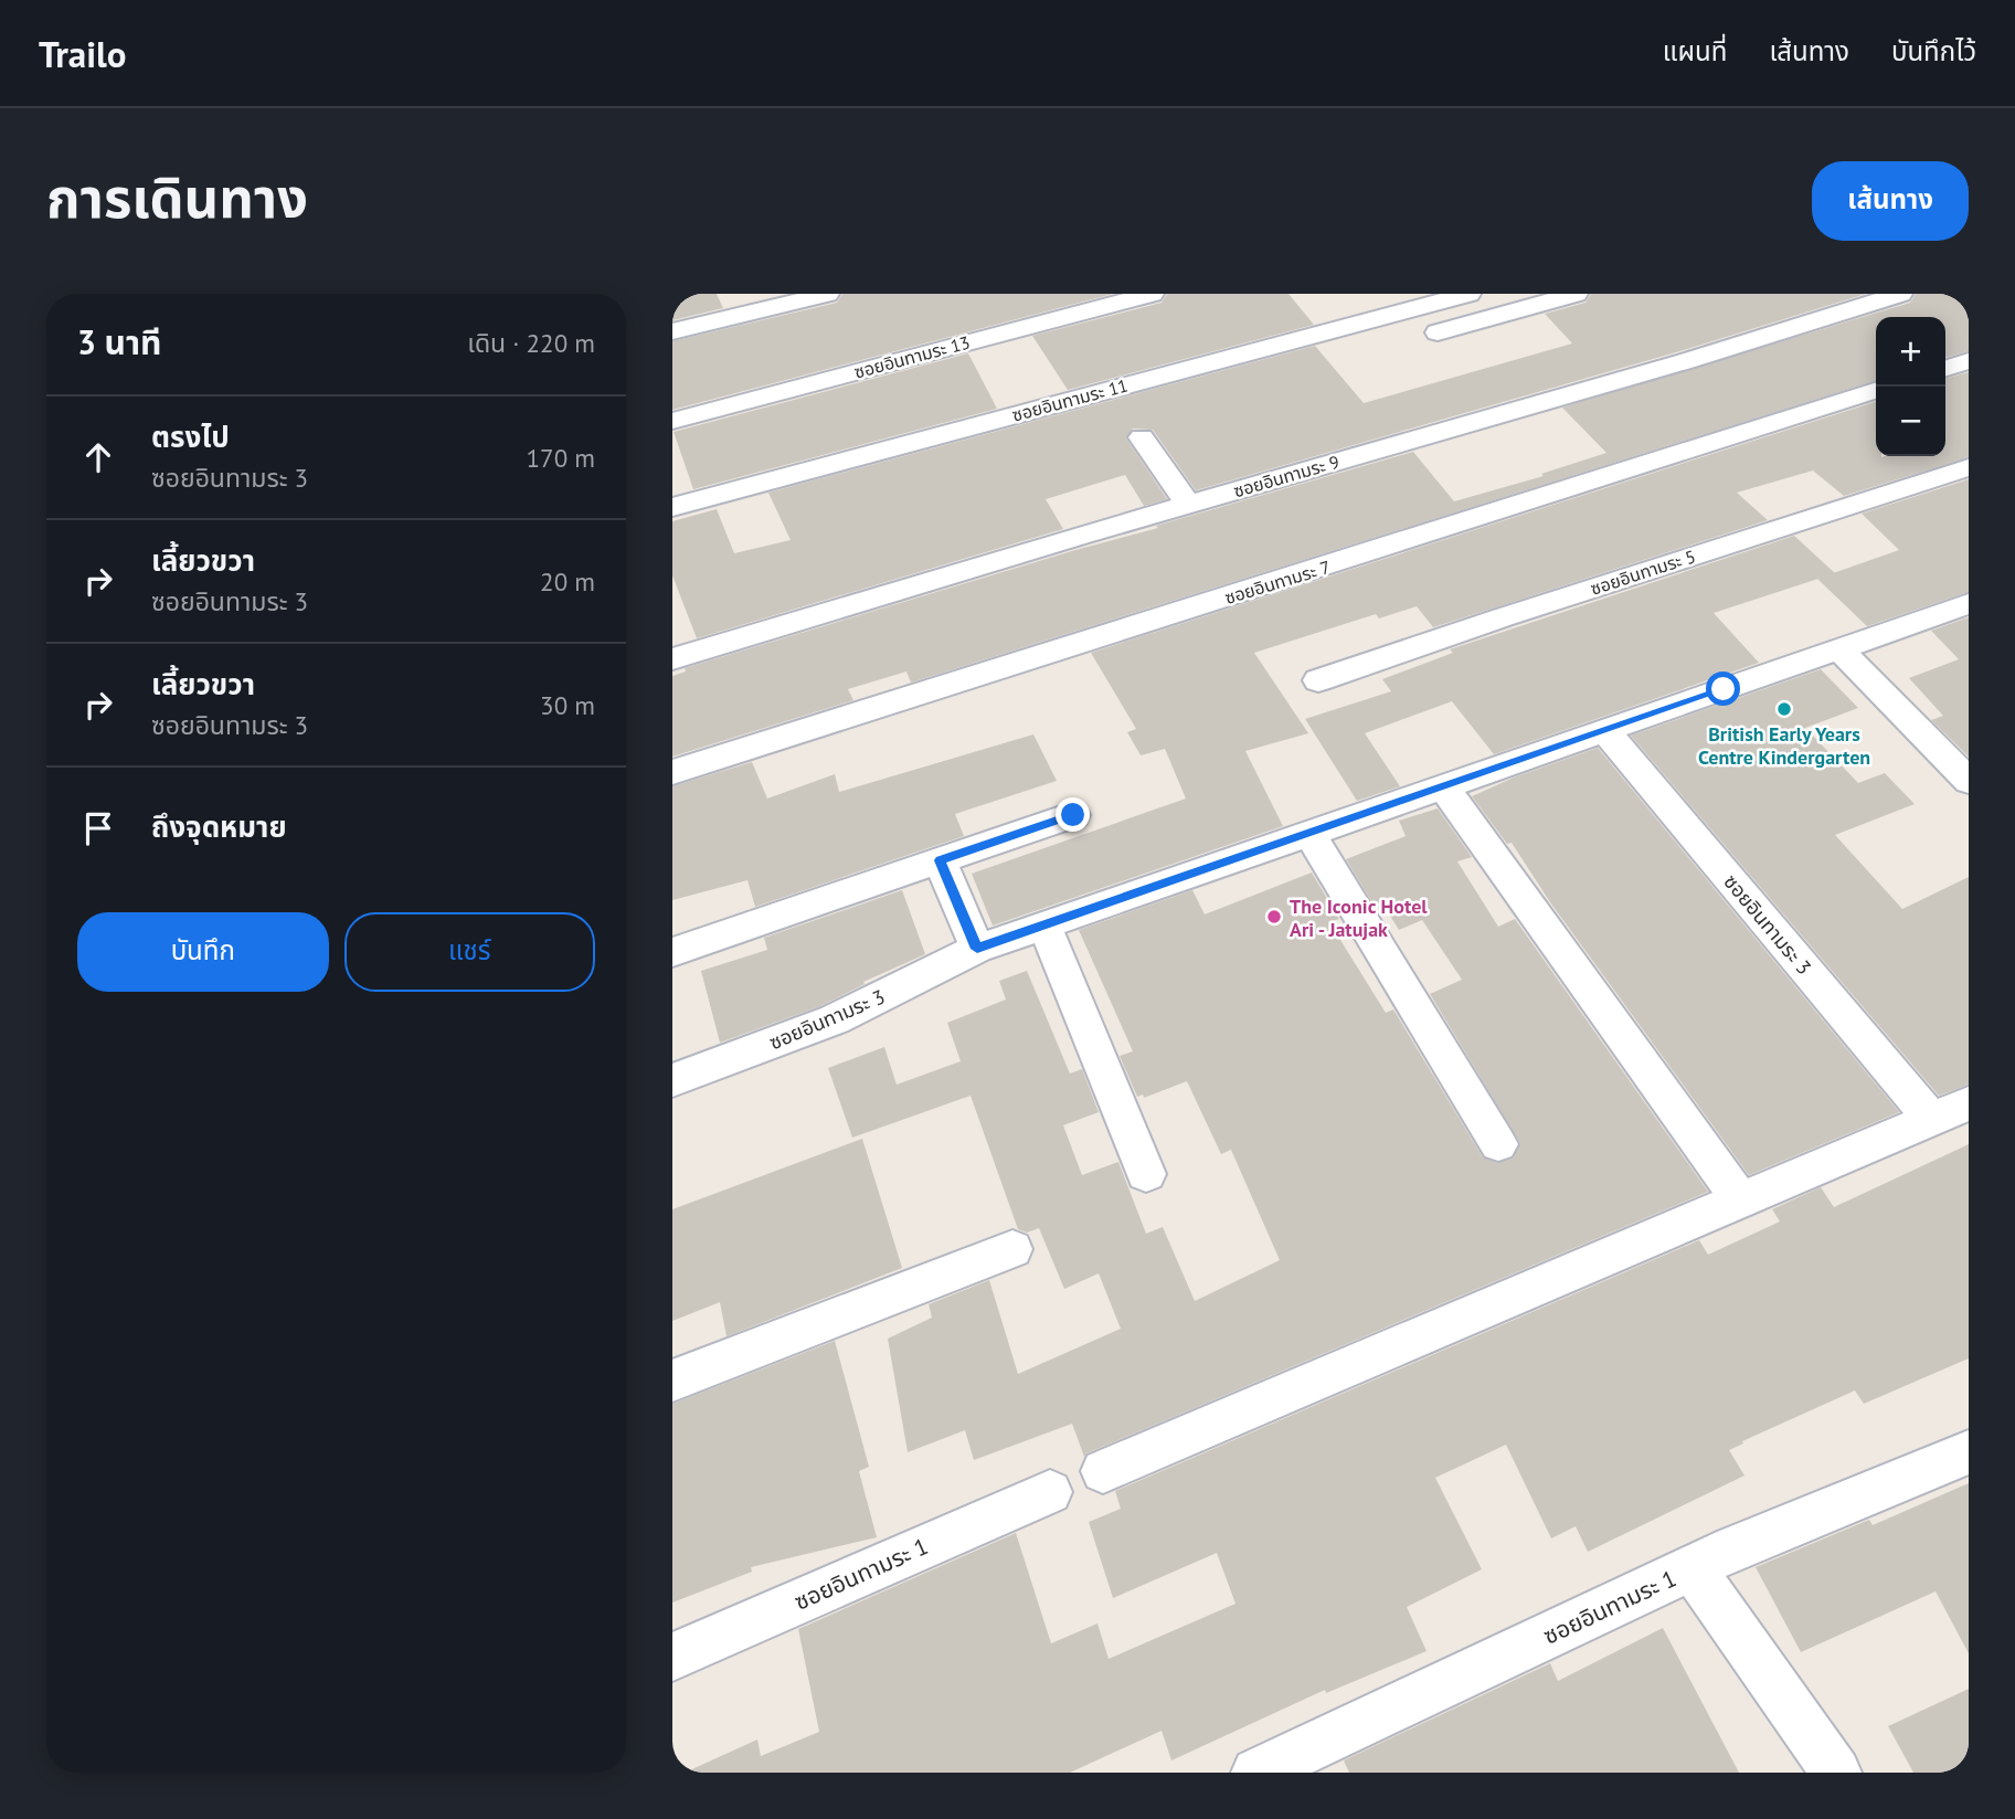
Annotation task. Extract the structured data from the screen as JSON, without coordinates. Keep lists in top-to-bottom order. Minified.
{"streets":{"street":["ซอยอินทามระ 13","ซอยอินทามระ 11","ซอยอินทามระ 9","ซอยอินทามระ 5","ซอยอินทามระ 7","ซอยอินทามระ 3","ซอยอินทามระ 1"]},"places":["British Early Years Centre Kindergarten","The Iconic Hotel Ari - Jatujak"],"page":{"header":"Trailo","nav":["แผนที่","เส้นทาง","บันทึกไว้"],"title":"การเดินทาง","buttons":["เส้นทาง",["บันทึก","แชร์"]],"heading":["3 นาที","เดิน · 220 m"],"map_buttons":["+","−"],"list":[["ตรงไป","ซอยอินทามระ 3","170 m"],["เลี้ยวขวา","ซอยอินทามระ 3","20 m"],["เลี้ยวขวา","ซอยอินทามระ 3","30 m"],"ถึงจุดหมาย"]}}
